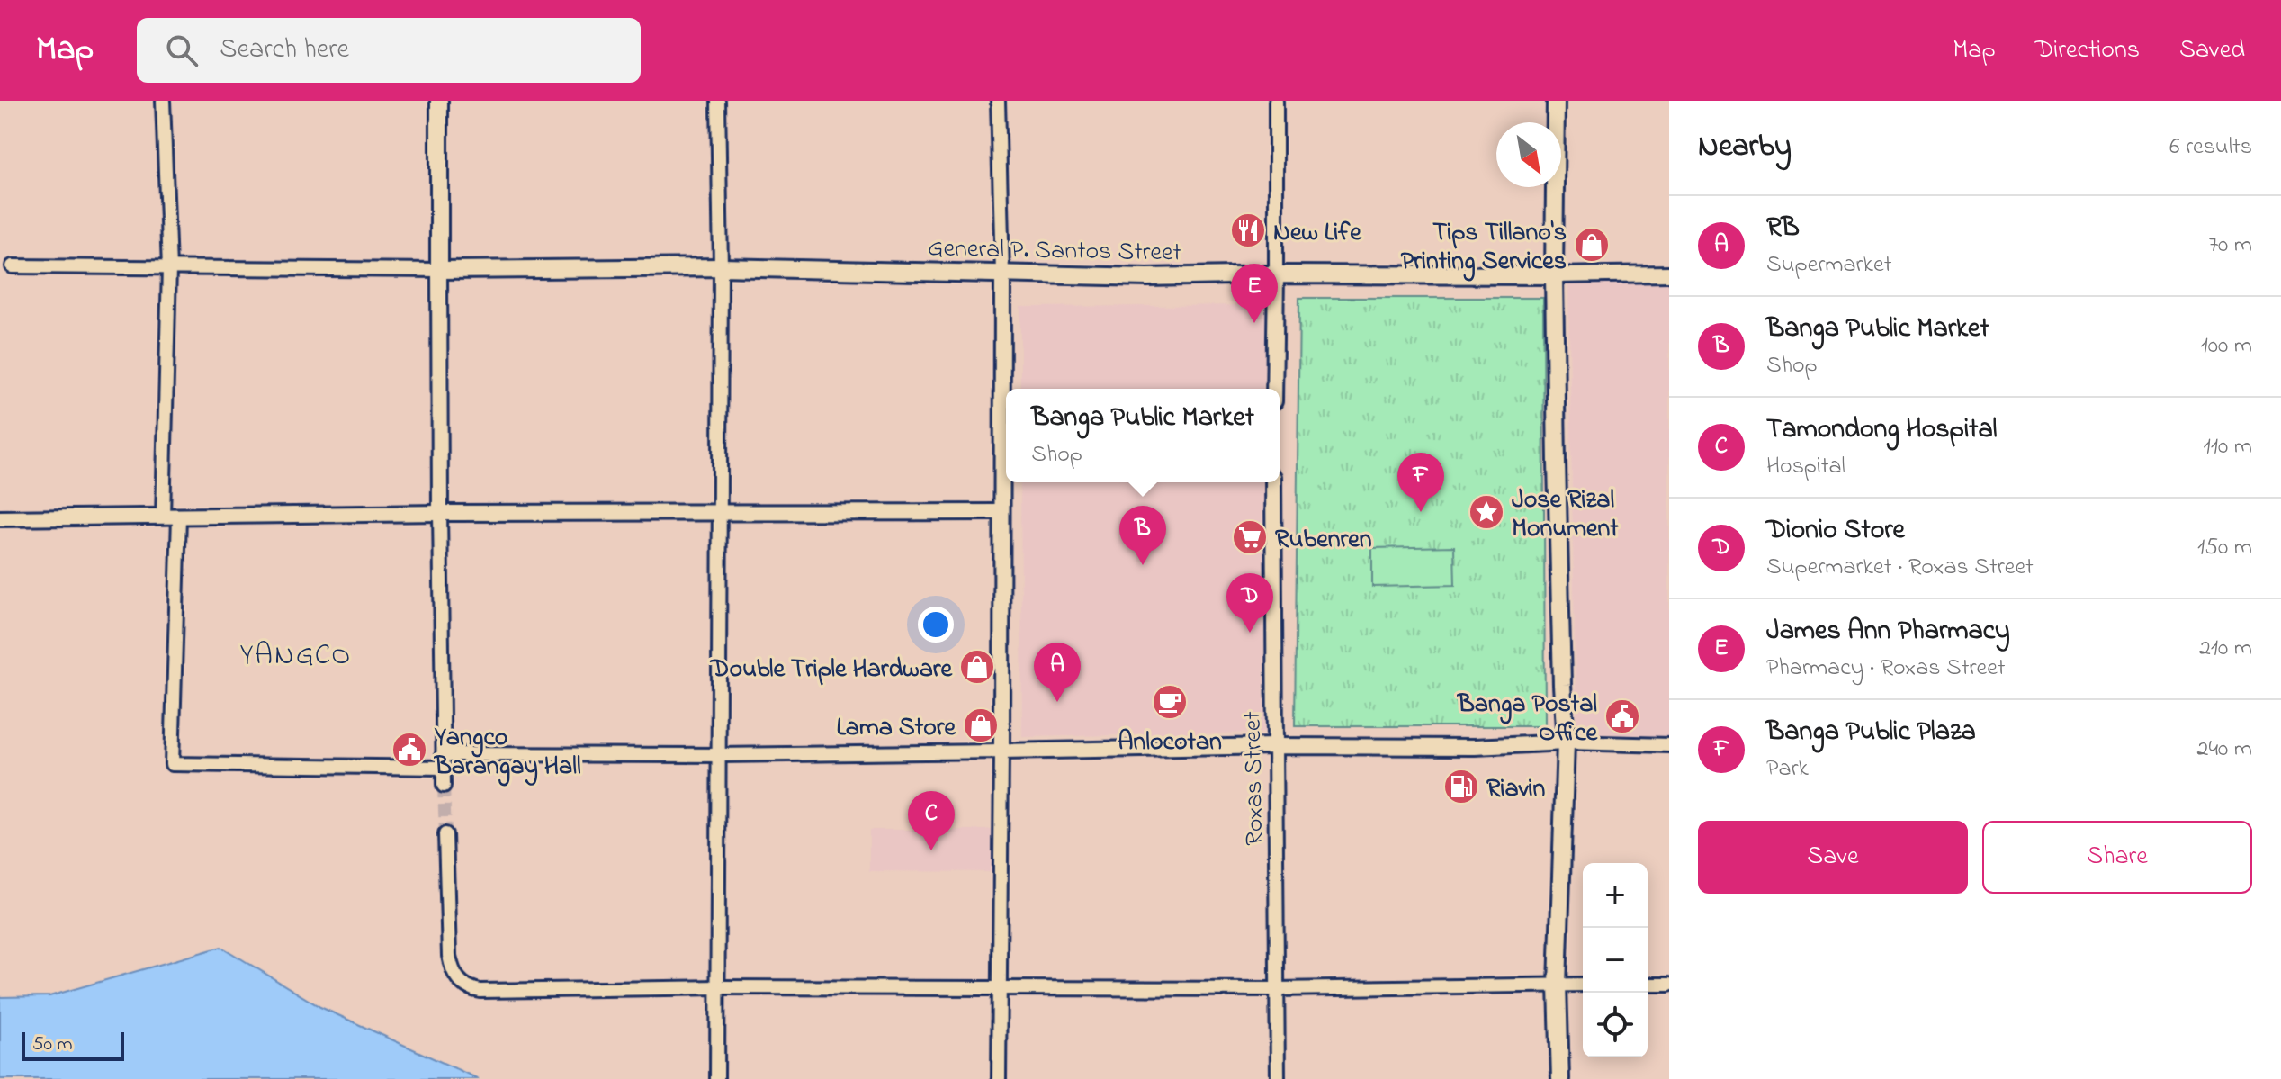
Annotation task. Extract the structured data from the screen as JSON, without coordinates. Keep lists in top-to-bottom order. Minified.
{"streets":{"main road":["General P. Santos Street"],"street":["Roxas Street"]},"districts":["YANGCO"],"places":{"restaurant":["New Life"],"shop":["Tips Tillano's Printing Services","Double Triple Hardware","Lama Store"],"place":["Jose Rizal Monument"],"supermarket":["Rubenren"],"cafe":["Anlocotan"],"public building":["Banga Postal Office","Yangco Barangay Hall"],"fuel station":["Riavin"]},"scale_bar":"50 m","north":"bottom right","page":{"header":"Map","search":"Search here","nav":["Map","Directions","Saved"],"heading":["Nearby","6 results"],"list":[{"mark":"A","name":"RB","note":"Supermarket","value":"70 m"},{"mark":"B","name":"Banga Public Market","note":"Shop","value":"100 m"},{"mark":"C","name":"Tamondong Hospital","note":"Hospital","value":"110 m"},{"mark":"D","name":"Dionio Store","note":"Supermarket · Roxas Street","value":"150 m"},{"mark":"E","name":"James Ann Pharmacy","note":"Pharmacy · Roxas Street","value":"210 m"},{"mark":"F","name":"Banga Public Plaza","note":"Park","value":"240 m"}],"pins":["E","F","B","D","A","C"],"popup":["Banga Public Market","Shop"],"buttons":["Save","Share"],"map_buttons":["+","−"],"scale":"50 m"}}
